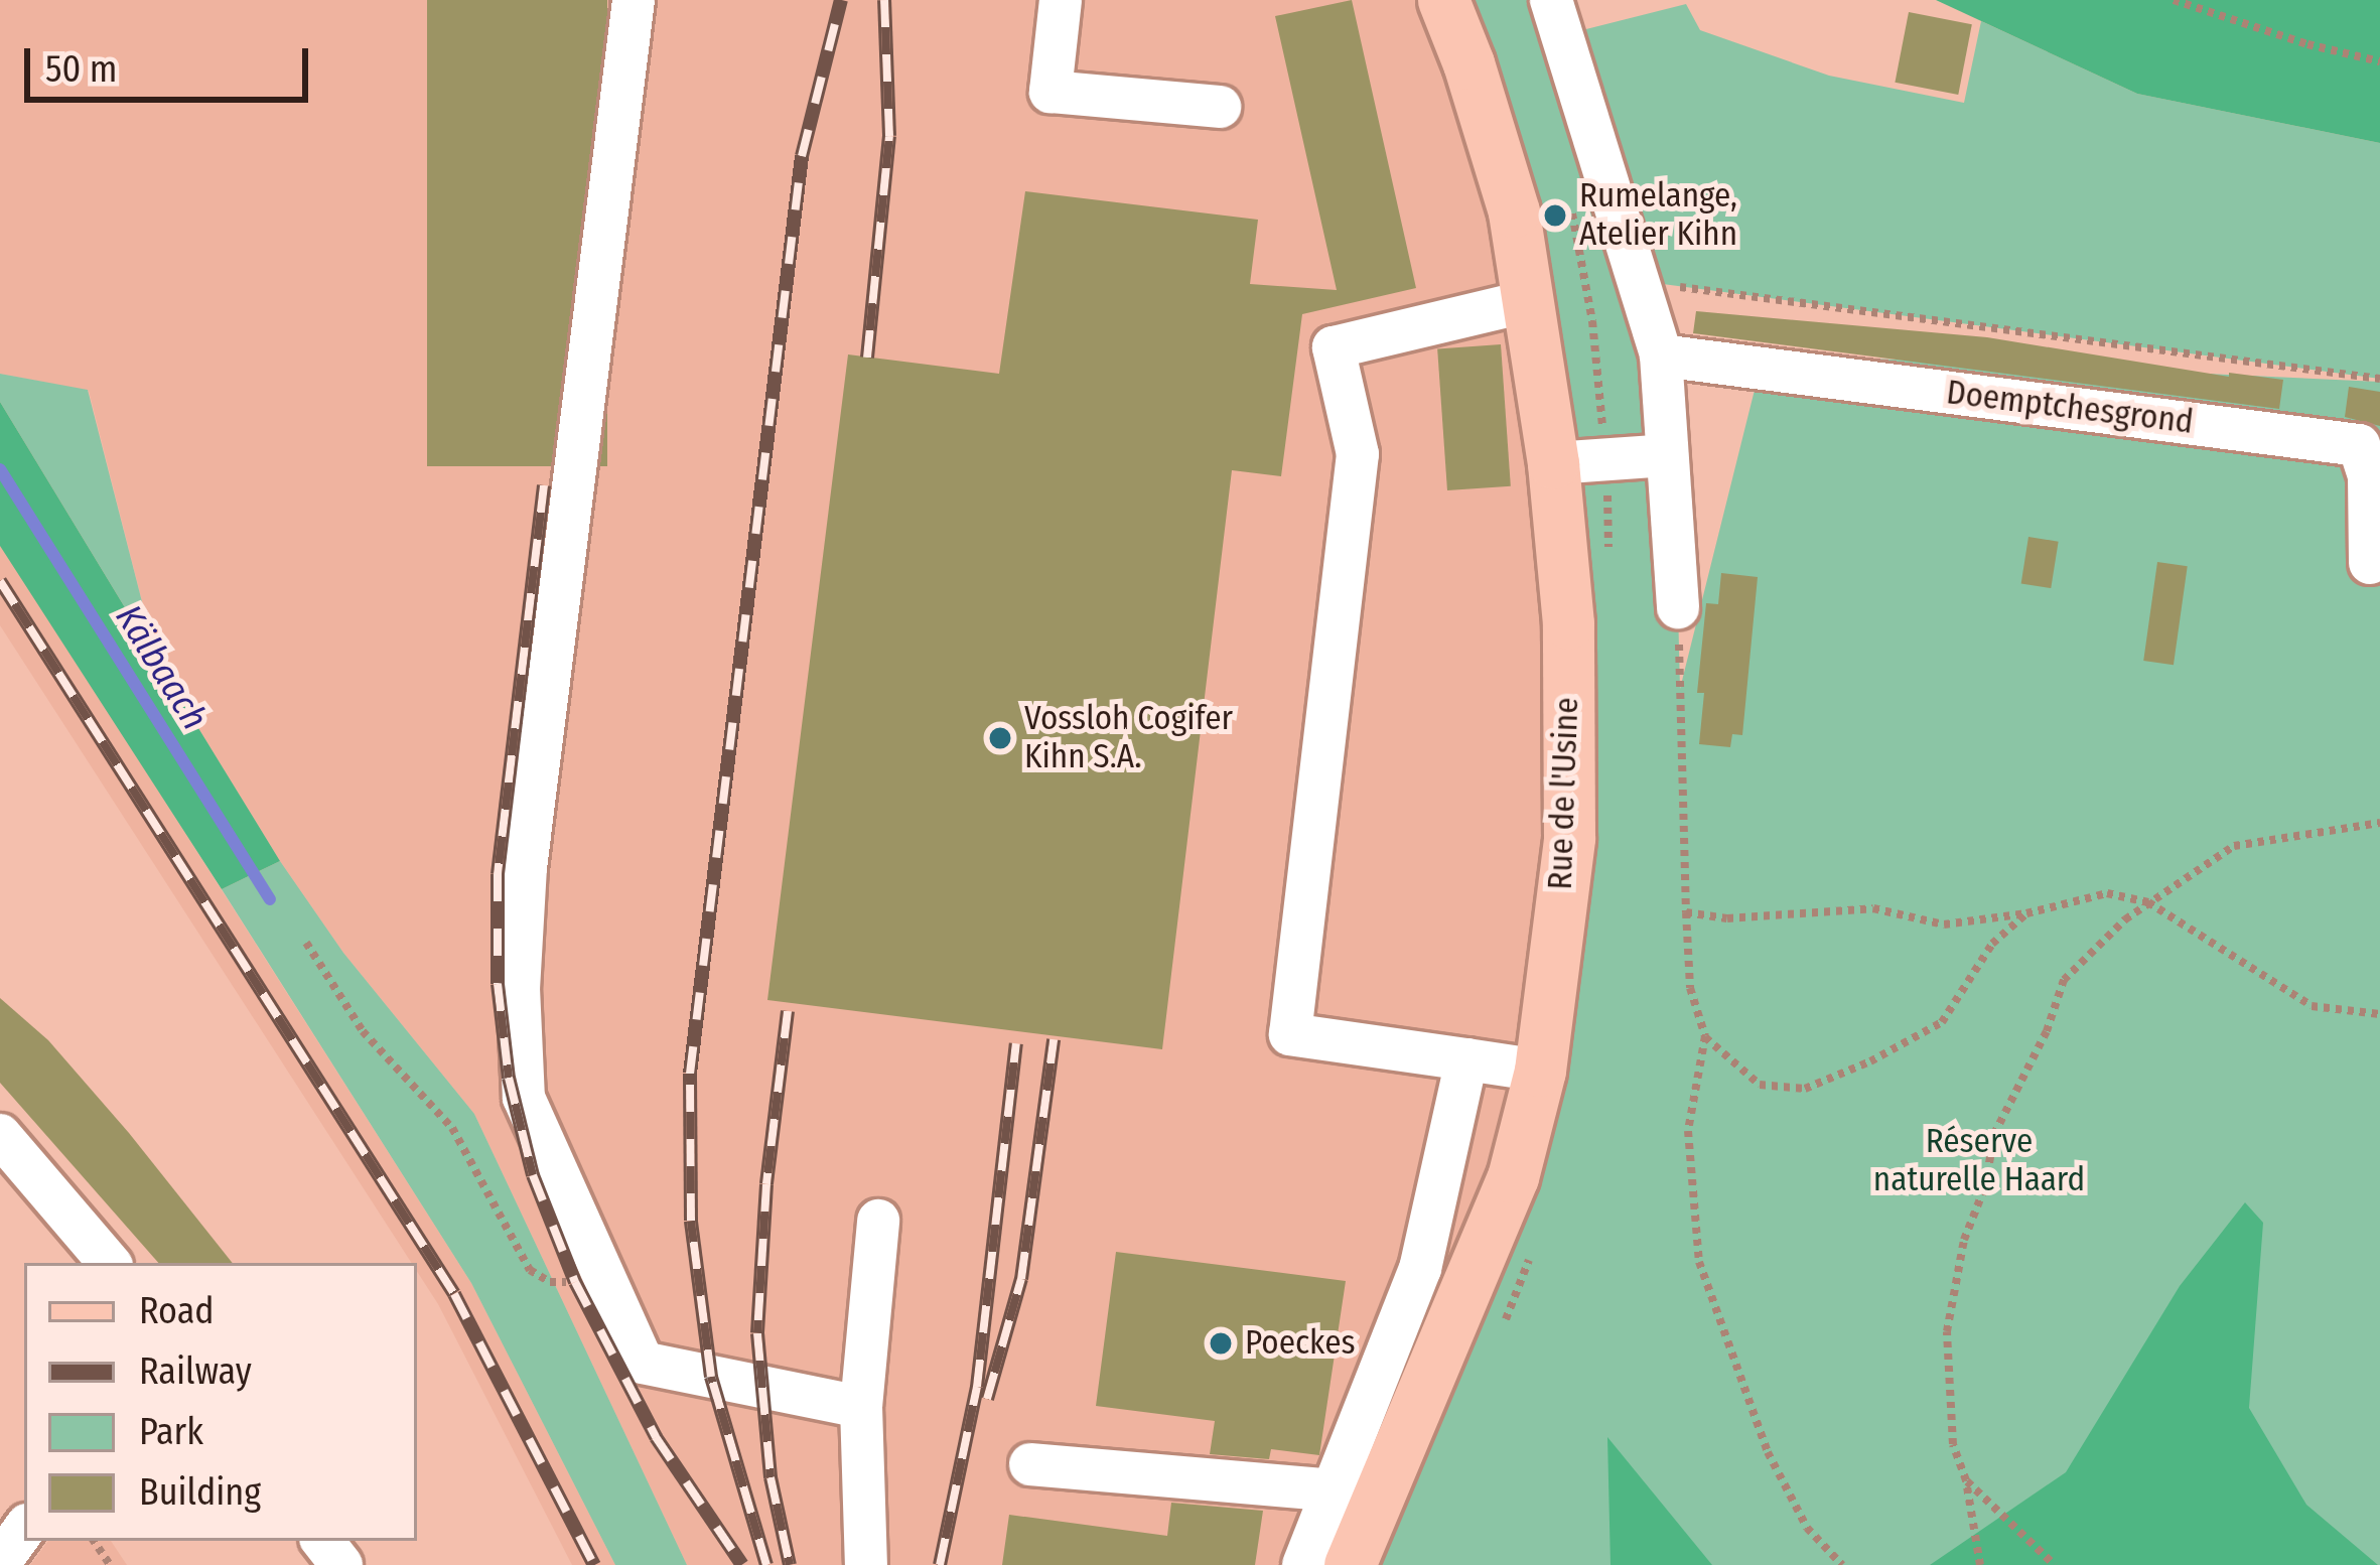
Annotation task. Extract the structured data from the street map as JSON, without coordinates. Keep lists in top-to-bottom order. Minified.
{"streets":{"main road":["Rue de l'Usine"],"street":["Doemptchesgrond"]},"water":["Kälbaach"],"parks":["Réserve naturelle Haard"],"places":["Rumelange, Atelier Kihn","Vossloh Cogifer Kihn S.A.","Poeckes"],"legend":["Road","Railway","Park","Building"],"scale_bar":"50 m"}
